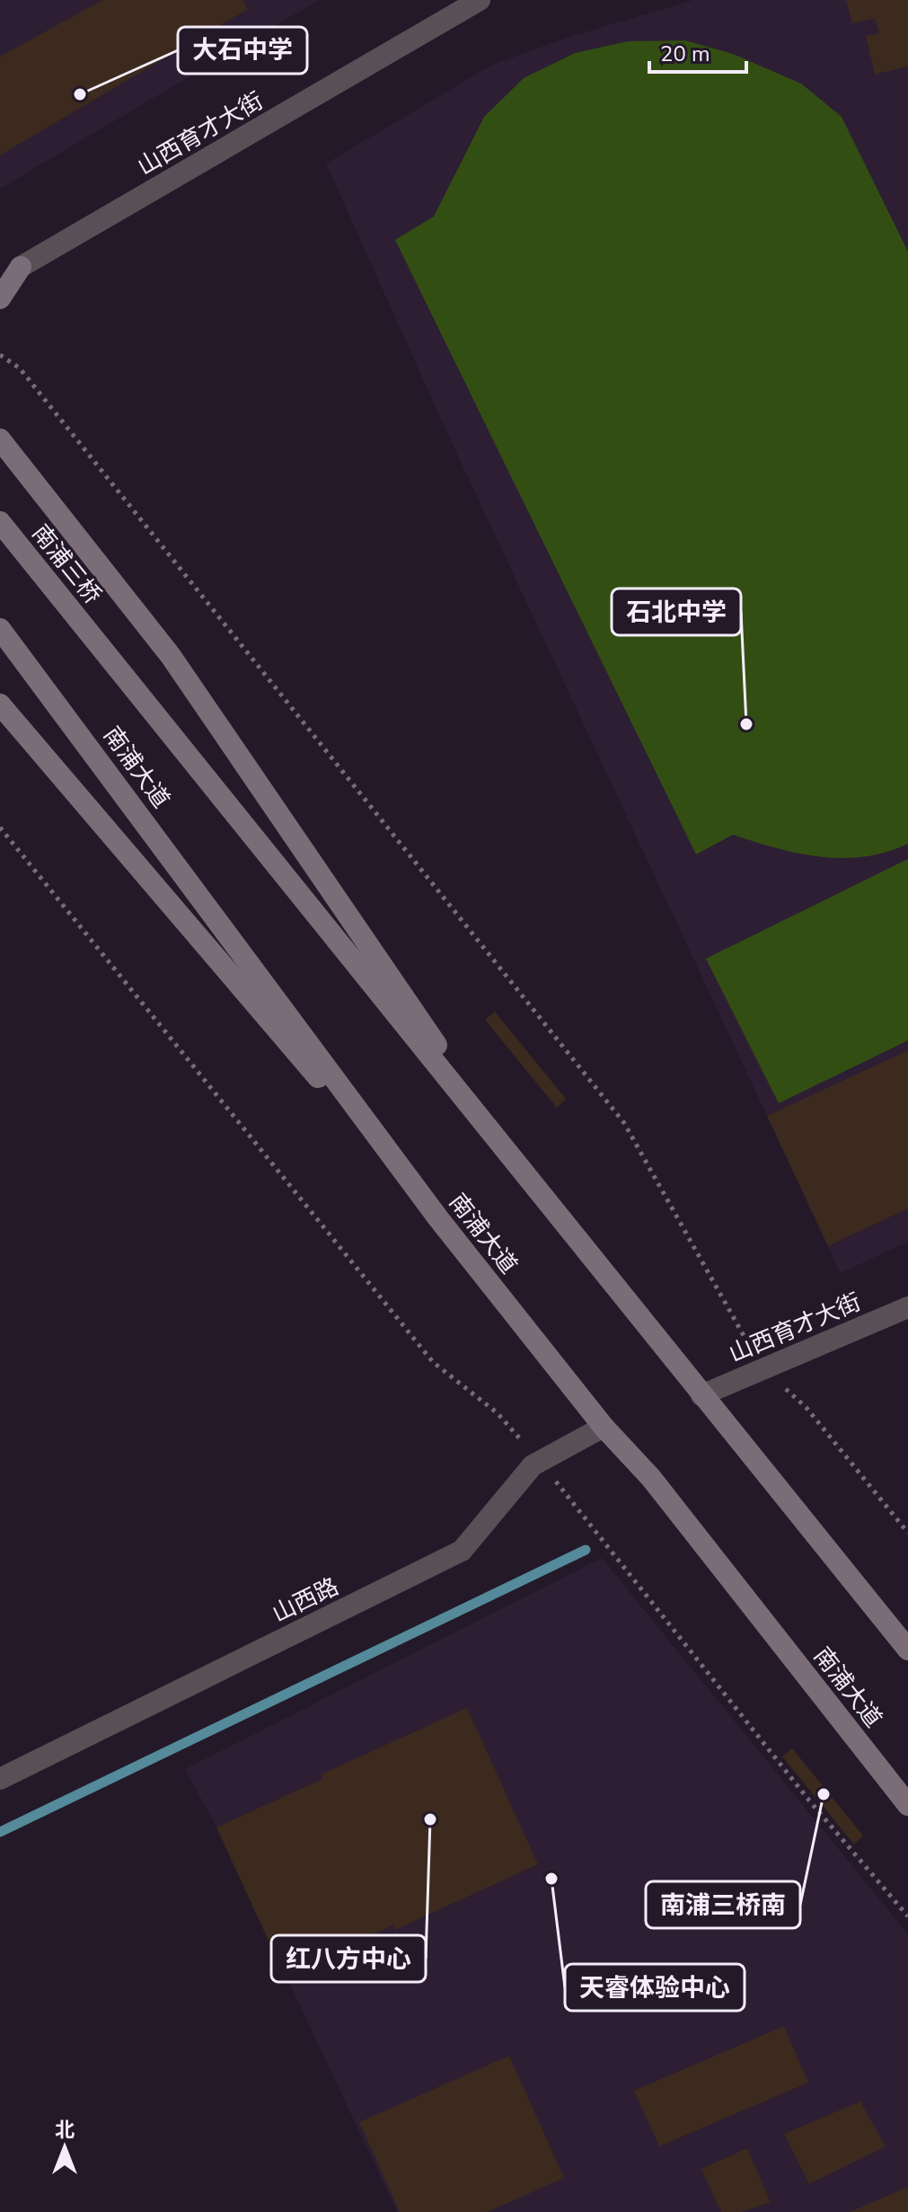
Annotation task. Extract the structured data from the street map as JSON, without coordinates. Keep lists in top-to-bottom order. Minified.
{"streets":{"main road":["南浦三桥","南浦大道"],"street":["山西育才大街","山西路"]},"crossings":[["山西育才大街","南浦大道"],["南浦三桥","南浦大道"],["南浦大道","山西路"]],"places":["大石中学","石北中学","南浦三桥南","红八方中心","天睿体验中心"],"scale_bar":"20 m","north":"top"}
